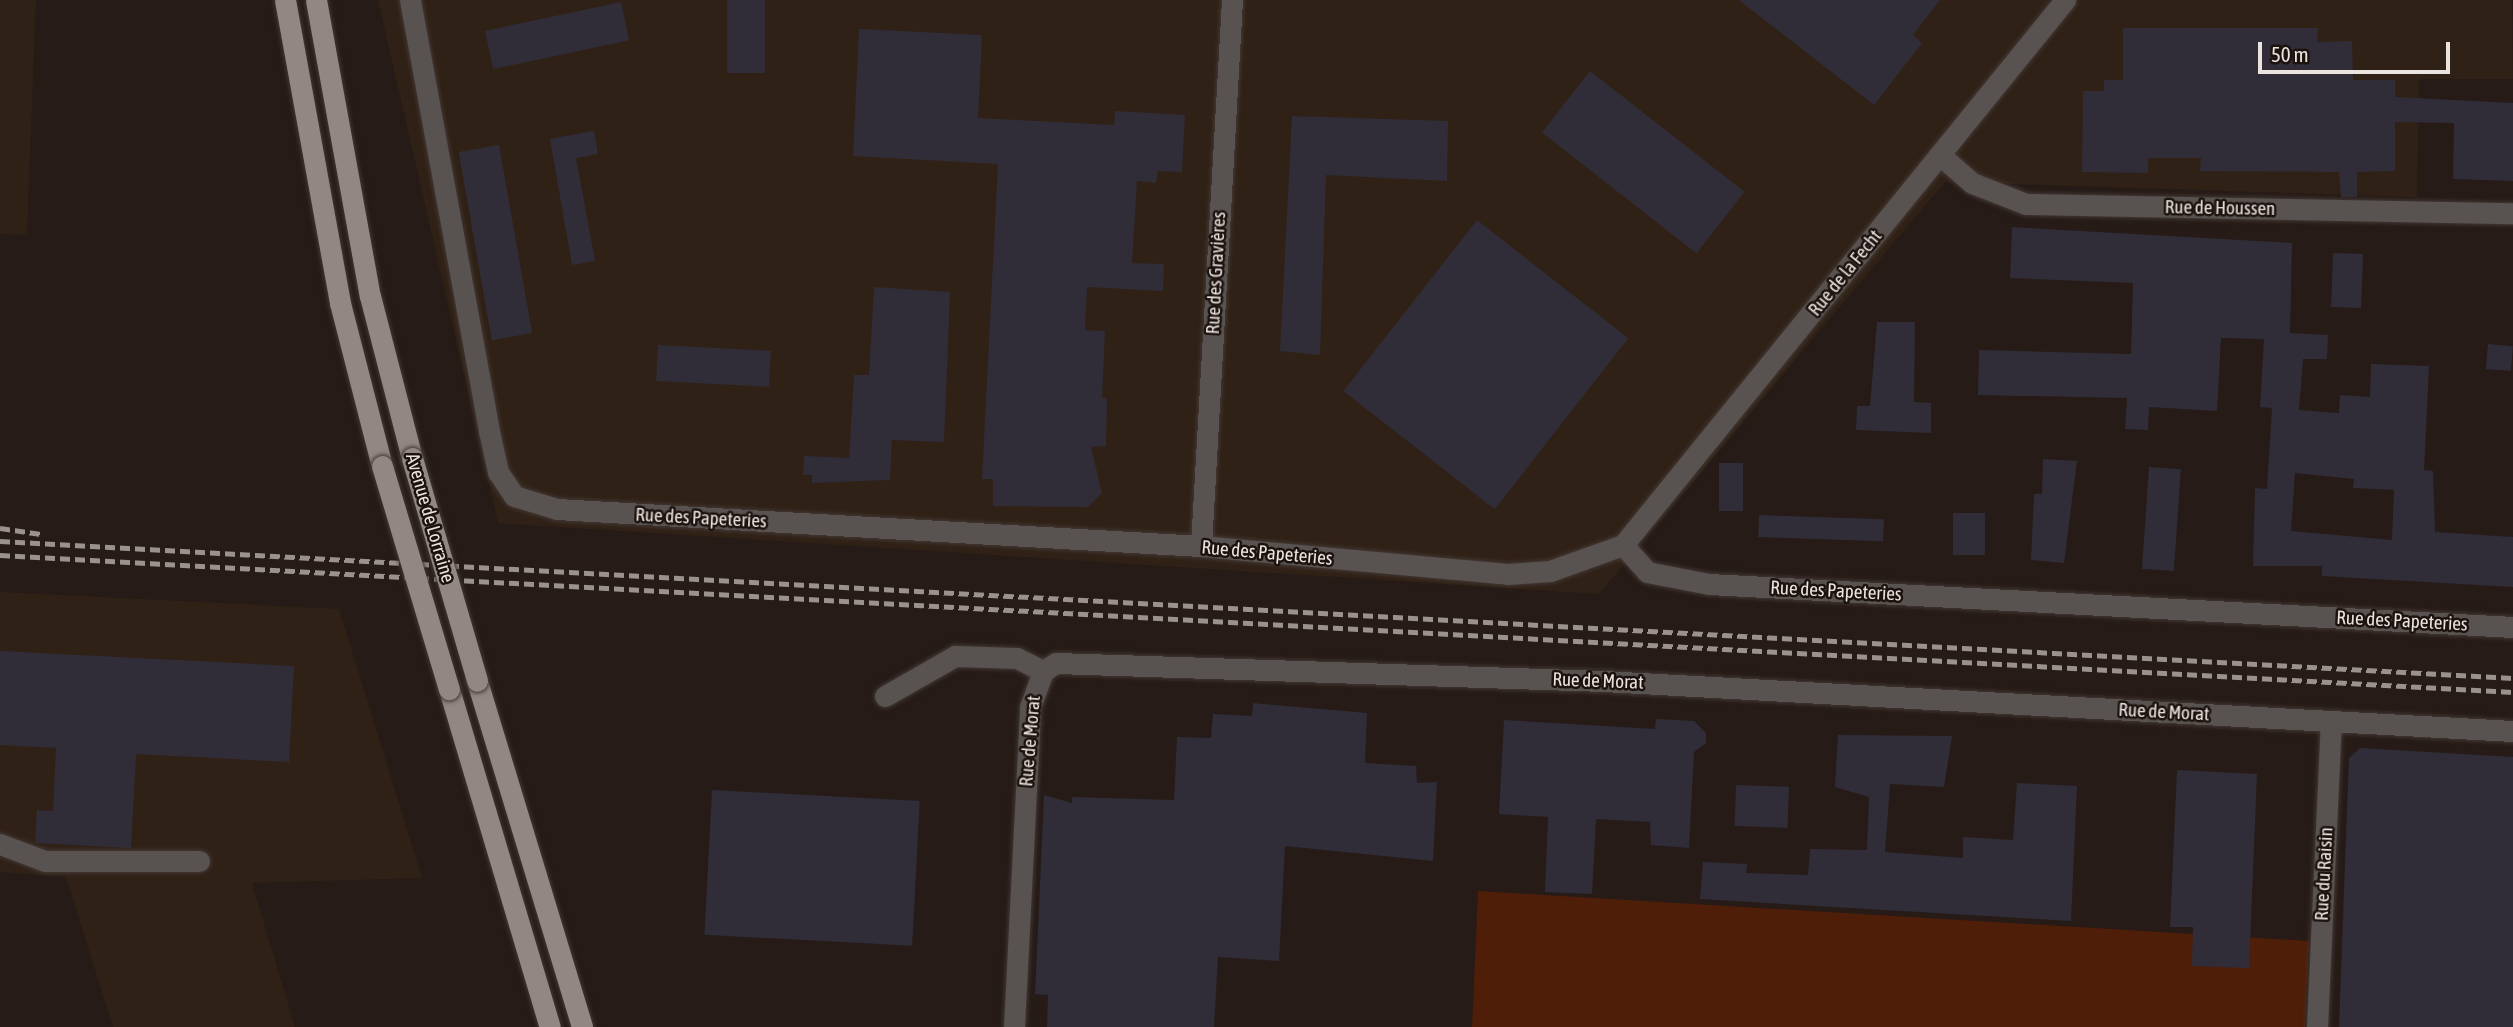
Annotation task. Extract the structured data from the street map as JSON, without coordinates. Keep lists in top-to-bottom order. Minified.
{"streets":{"main road":["Avenue de Lorraine"],"street":["Rue de Houssen","Rue des Gravières","Rue de la Fecht","Rue des Papeteries","Rue de Morat","Rue du Raisin"]},"crossings":[["Rue de Houssen","Rue de la Fecht"],["Rue des Gravières","Rue des Papeteries"],["Rue de la Fecht","Rue des Papeteries"],["Rue de Morat","Rue du Raisin"]],"scale_bar":"50 m"}
